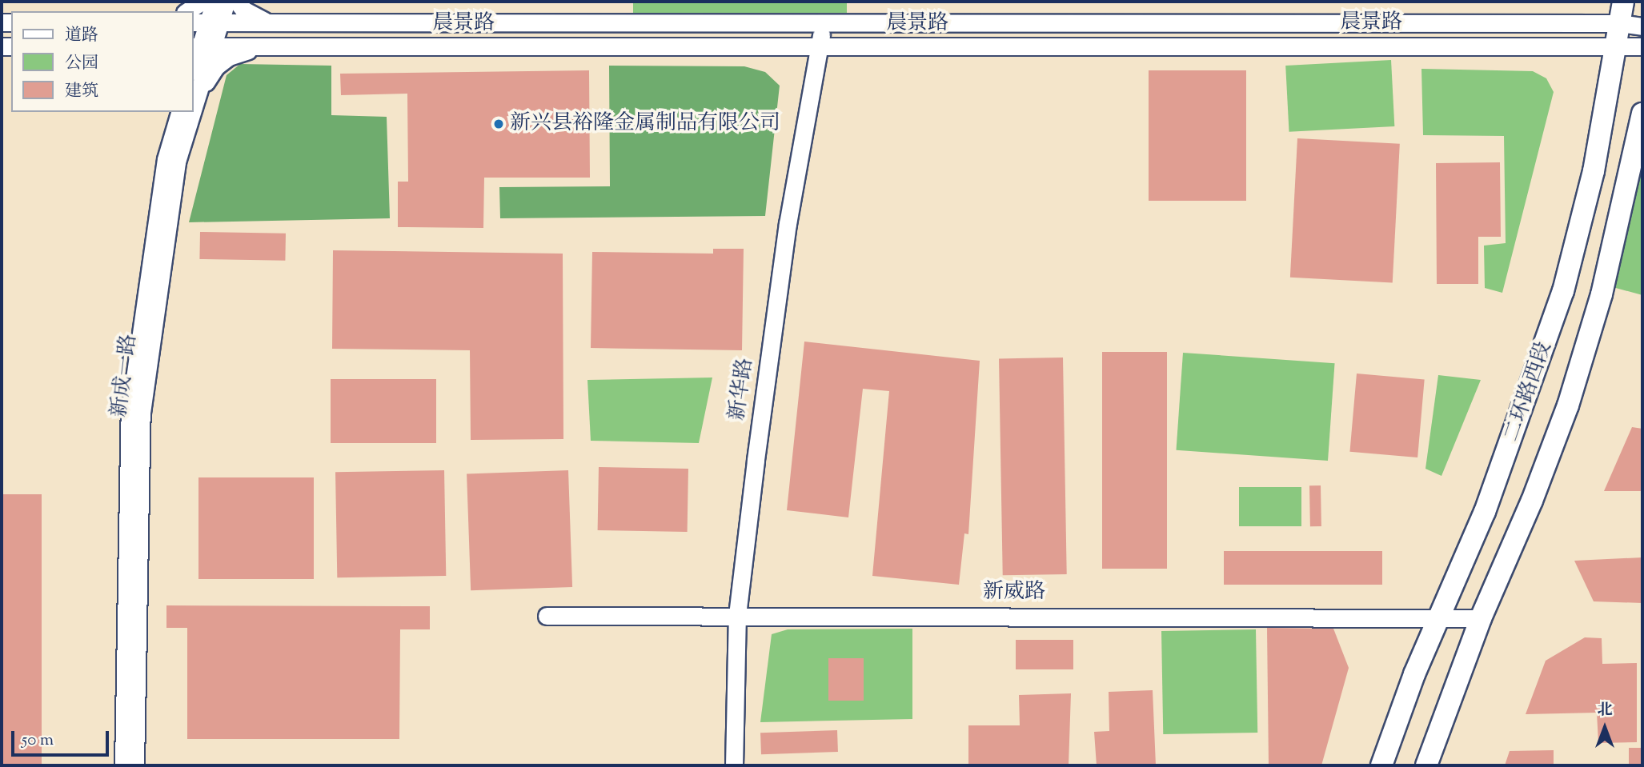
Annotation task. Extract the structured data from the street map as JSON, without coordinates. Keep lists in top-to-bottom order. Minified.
{"streets":{"main road":["二环路西段"],"street":["晨景路","新成一路","新华路","新威路"]},"crossings":[["晨景路","新成一路"],["晨景路","新华路"],["晨景路","二环路西段"],["新华路","新威路"],["二环路西段","新威路"]],"places":["新兴县裕隆金属制品有限公司"],"legend":["道路","公园","建筑"],"scale_bar":"50 m","north":"top"}
